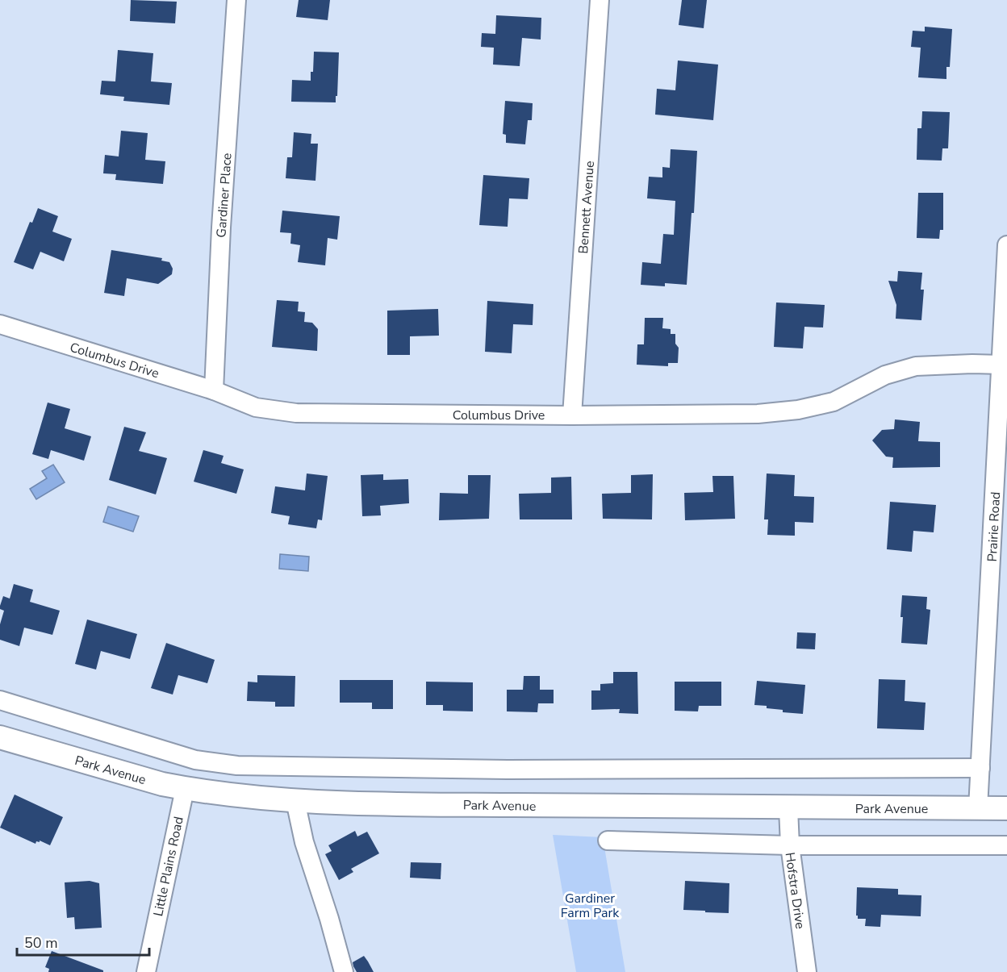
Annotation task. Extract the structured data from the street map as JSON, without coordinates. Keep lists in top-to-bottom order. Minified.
{"streets":{"main road":["Park Avenue"],"street":["Gardiner Place","Bennett Avenue","Columbus Drive","Prairie Road","Little Plains Road","Hofstra Drive"]},"crossings":[["Gardiner Place","Columbus Drive"],["Bennett Avenue","Columbus Drive"],["Columbus Drive","Prairie Road"],["Prairie Road","Park Avenue"],["Park Avenue","Little Plains Road"],["Park Avenue","Hofstra Drive"]],"parks":["Gardiner Farm Park"],"scale_bar":"50 m"}
